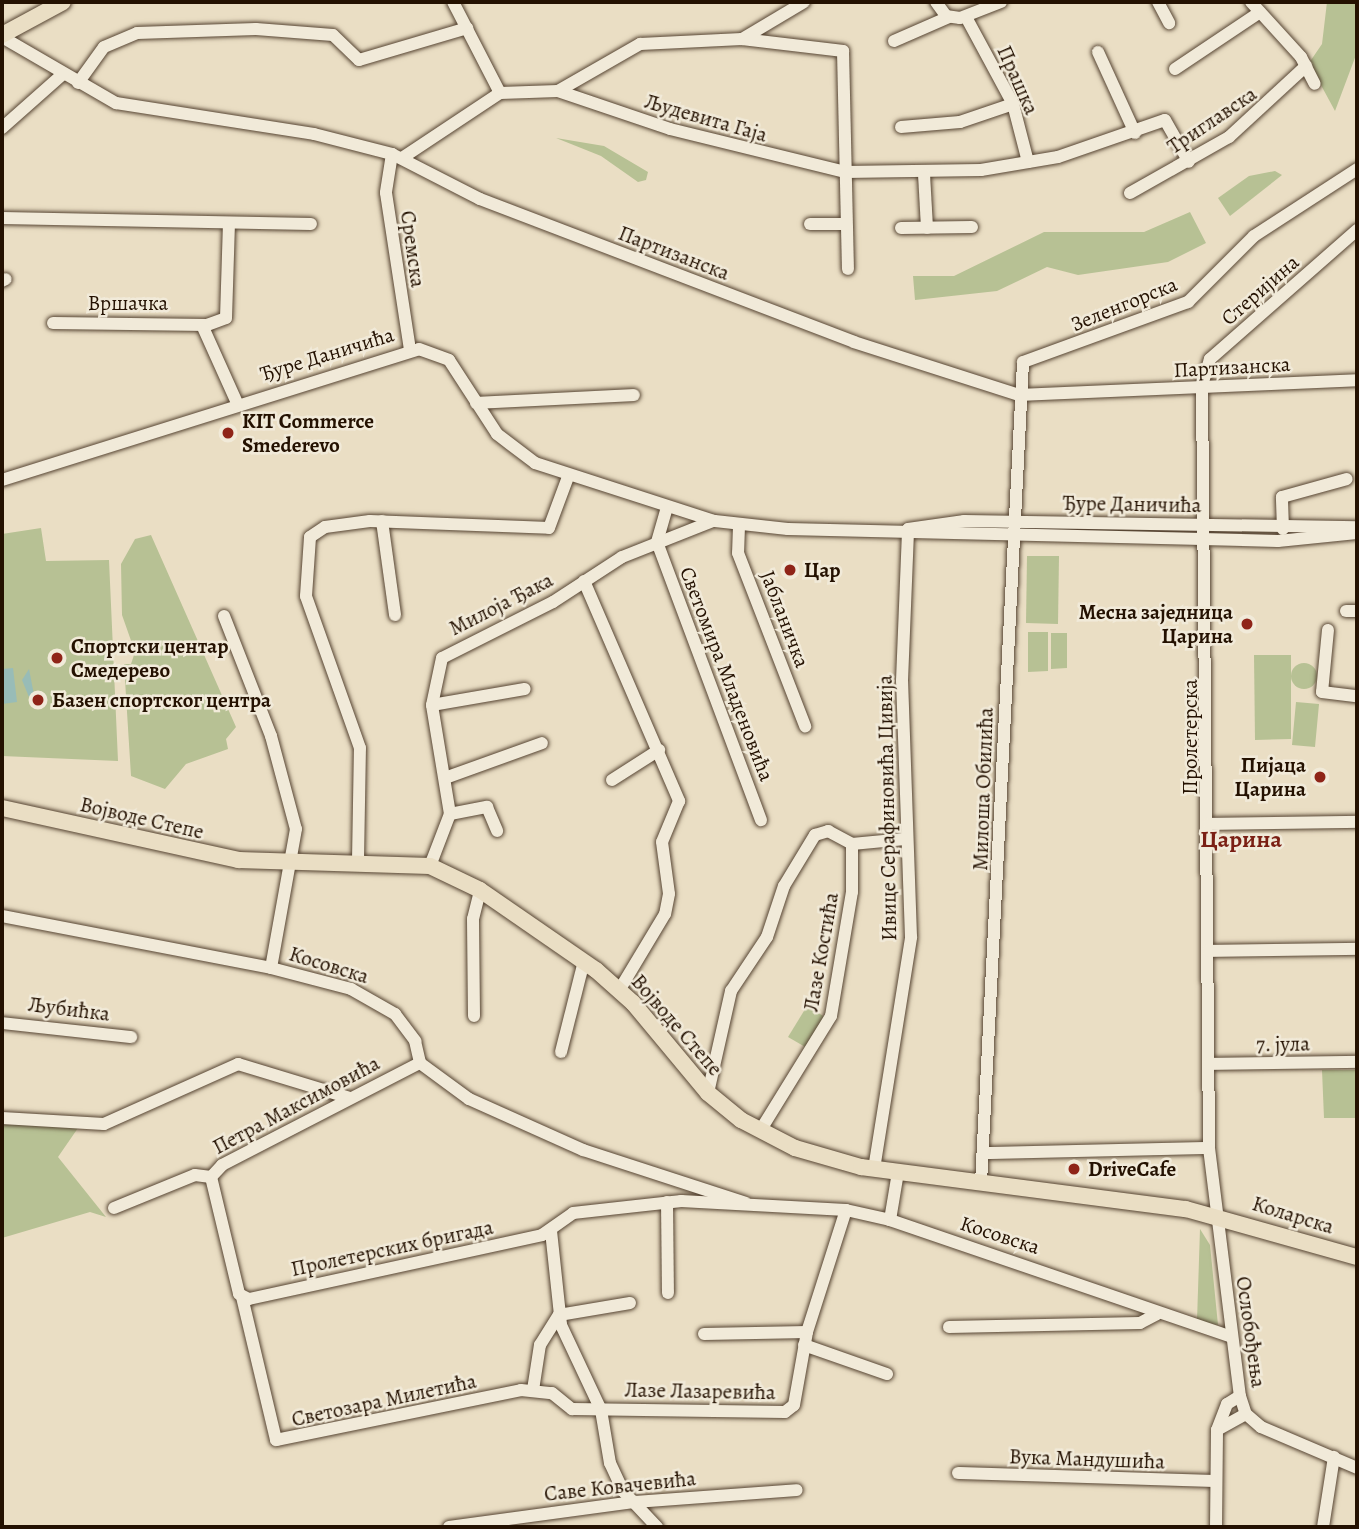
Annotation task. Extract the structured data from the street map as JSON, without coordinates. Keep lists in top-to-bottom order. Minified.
{"streets":{"main road":["Војводе Степе","Коларска"],"street":["Прашка","Људевита Гаја","Триглавска","Сремска","Партизанска","Стеријина","Вршачка","Зеленгорска","Ђуре Даничића","Милоја Ђака","Јабланичка","Светомира Младеновића","Пролетерска","Милоша Обилића","Ивице Серафиновића Цивија","Лазе Костића","Косовска","Љубићка","7. јула","Петра Максимовића","Пролетерских бригада","Ослобођења","Лазе Лазаревића","Светозара Милетића","Вука Мандушића","Саве Ковачевића"]},"crossings":[["Прашка","Људевита Гаја"],["Људевита Гаја","Триглавска"],["Сремска","Партизанска"],["Сремска","Ђуре Даничића"],["Партизанска","Стеријина"],["Партизанска","Зеленгорска"],["Партизанска","Пролетерска"],["Партизанска","Милоша Обилића"],["Стеријина","Пролетерска"],["Зеленгорска","Милоша Обилића"],["Ђуре Даничића","Милоја Ђака"],["Ђуре Даничића","Јабланичка"],["Ђуре Даничића","Пролетерска"],["Ђуре Даничића","Милоша Обилића"],["Ђуре Даничића","Ивице Серафиновића Цивија"],["Милоја Ђака","Светомира Младеновића"],["Милоја Ђака","Војводе Степе"],["Пролетерска","Војводе Степе"],["Пролетерска","7. јула"],["Пролетерска","Коларска"],["Пролетерска","Ослобођења"],["Милоша Обилића","Војводе Степе"],["Ивице Серафиновића Цивија","Војводе Степе"],["Војводе Степе","Лазе Костића"],["Војводе Степе","Коларска"],["Војводе Степе","Ослобођења"],["Косовска","Петра Максимовића"],["Косовска","Пролетерских бригада"],["Косовска","Ослобођења"],["Коларска","Ослобођења"],["Пролетерских бригада","Светозара Милетића"]],"districts":["Царина"],"places":["KIT Commerce Smederevo","Цар","Месна заједница Царина","Спортски центар Смедерево","Базен спортског центра","Пијаца Царина","DriveCafe"]}
